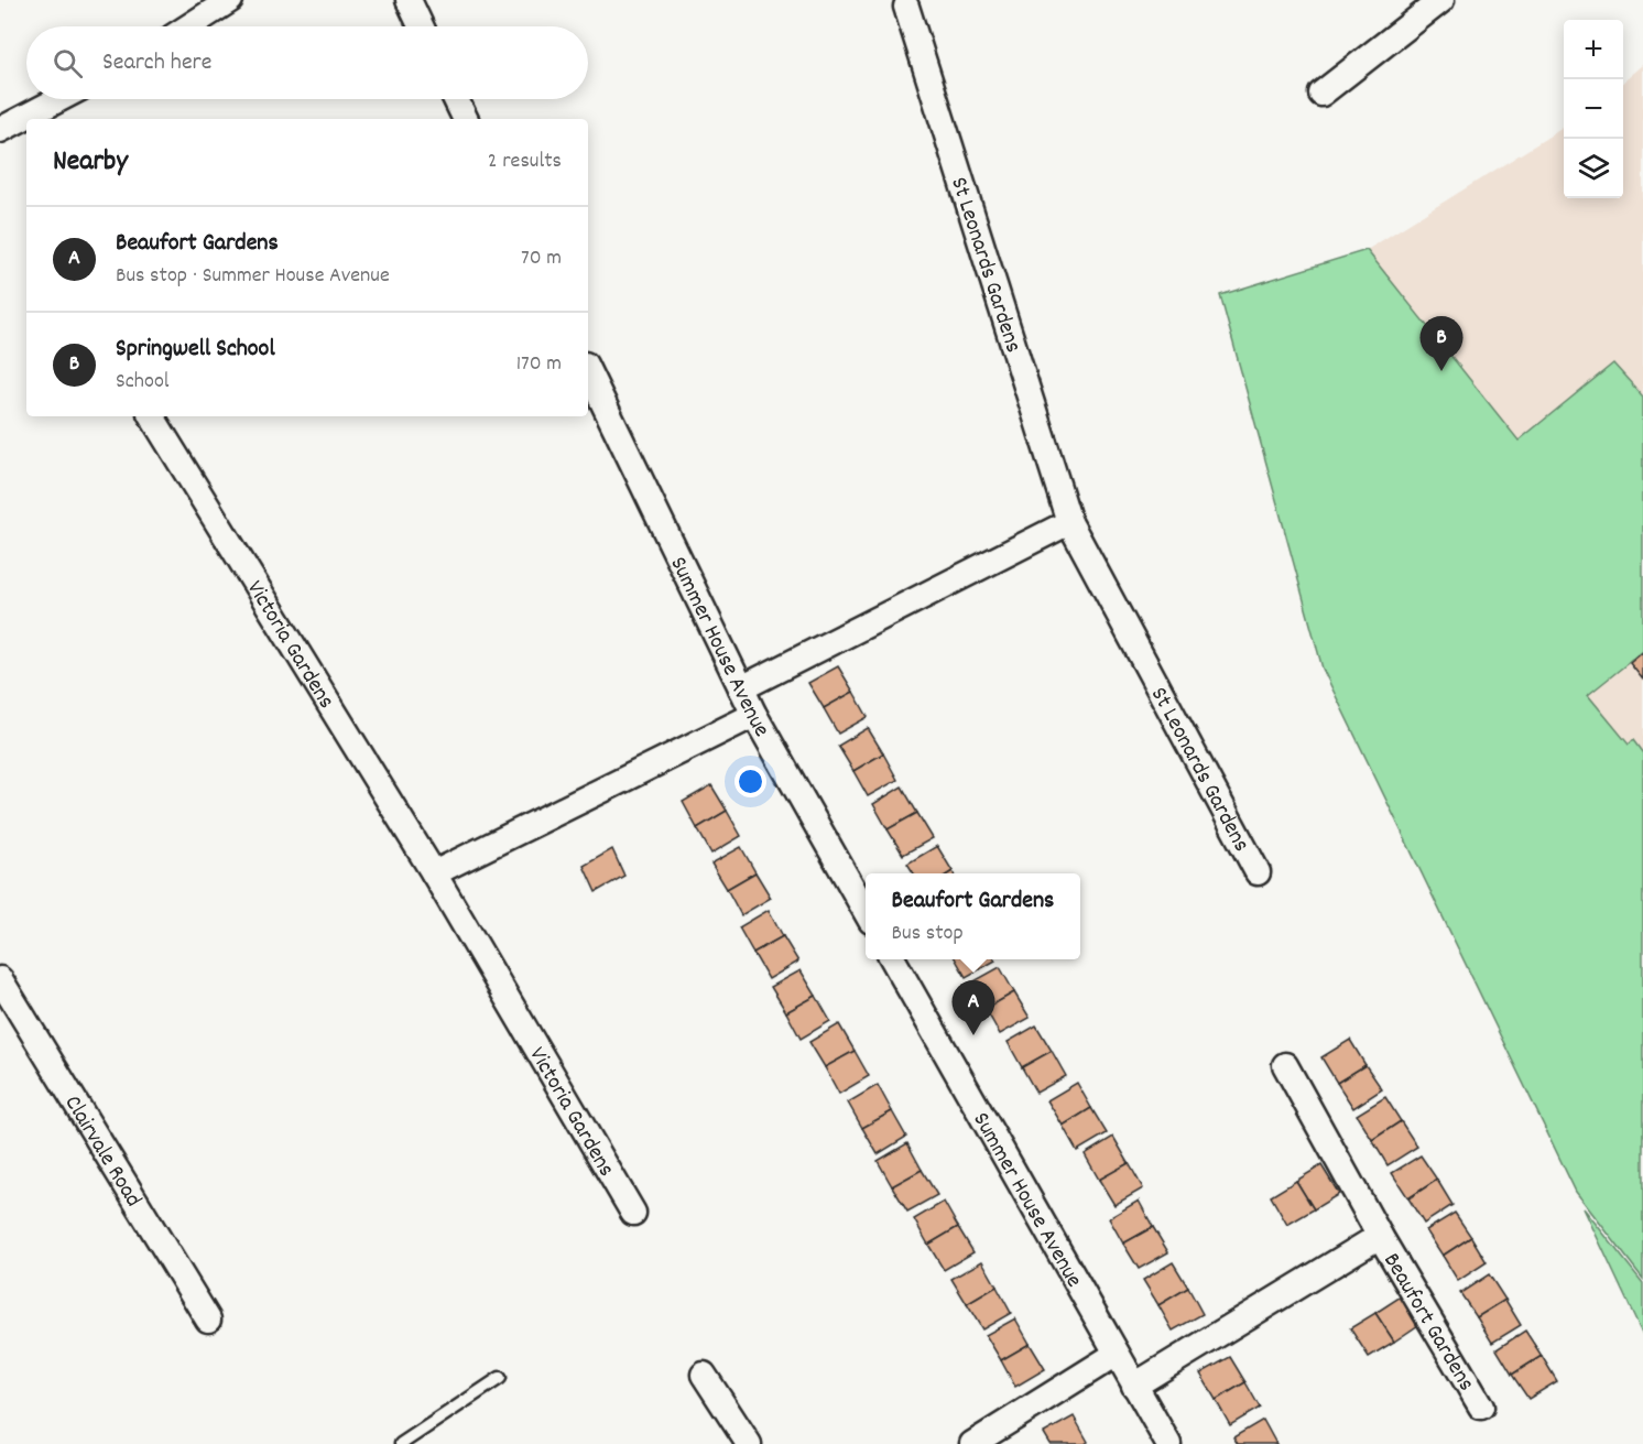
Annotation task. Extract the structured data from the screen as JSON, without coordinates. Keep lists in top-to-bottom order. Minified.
{"streets":{"street":["St Leonards Gardens","Victoria Gardens","Summer House Avenue","Clairvale Road","Beaufort Gardens"]},"crossings":[["Summer House Avenue","Beaufort Gardens"]],"page":{"map_buttons":["+","−"],"search":"Search here","heading":["Nearby","2 results"],"list":[{"mark":"A","name":"Beaufort Gardens","note":"Bus stop · Summer House Avenue","value":"70 m"},{"mark":"B","name":"Springwell School","note":"School","value":"170 m"}],"pins":["B","A"],"popup":["Beaufort Gardens","Bus stop"]}}
